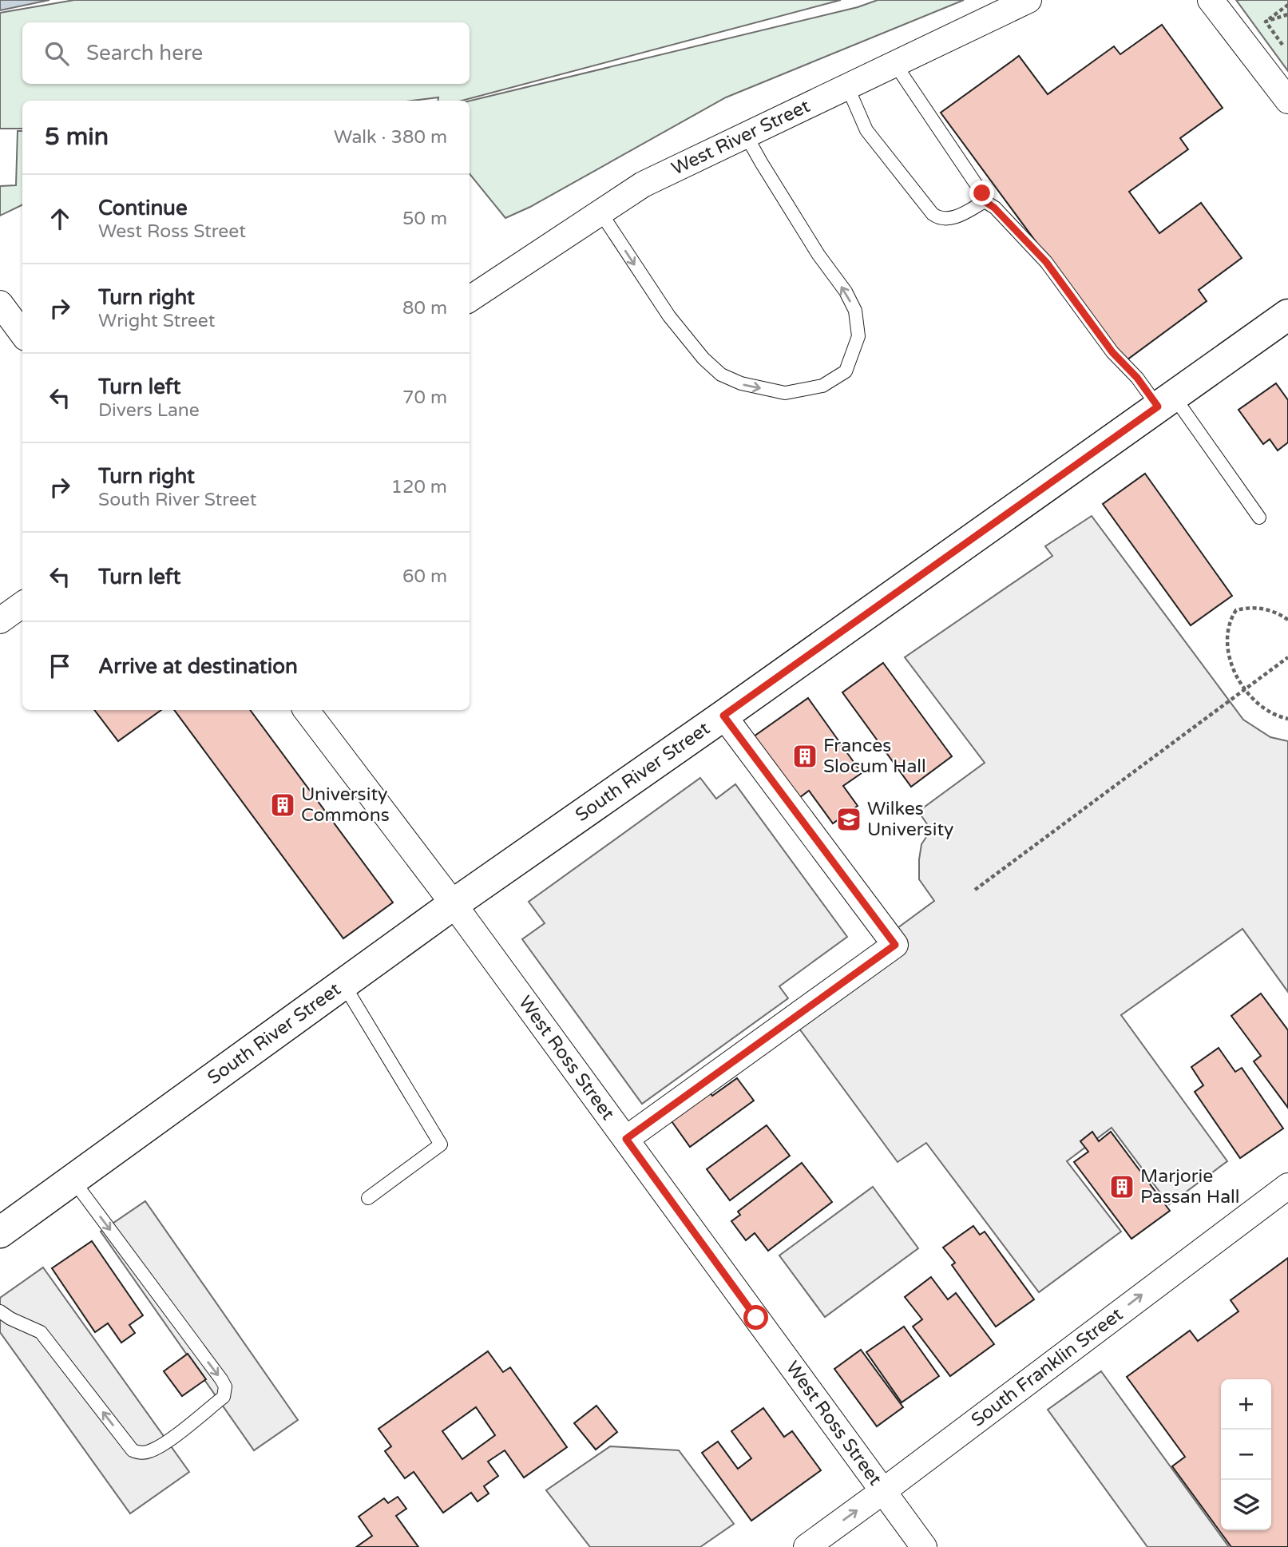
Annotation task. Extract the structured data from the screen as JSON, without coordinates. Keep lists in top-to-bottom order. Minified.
{"streets":{"main road":["South River Street"],"street":["West River Street","West Ross Street","South Franklin Street"]},"crossings":[["South River Street","West Ross Street"],["West Ross Street","South Franklin Street"]],"one_way":["South Franklin Street"],"places":{"building":["Frances Slocum Hall","University Commons","Marjorie Passan Hall"],"school or university":["Wilkes University"]},"page":{"search":"Search here","heading":["5 min","Walk · 380 m"],"list":[["Continue","West Ross Street","50 m"],["Turn right","Wright Street","80 m"],["Turn left","Divers Lane","70 m"],["Turn right","South River Street","120 m"],["Turn left","60 m"],"Arrive at destination"],"map_buttons":["+","−"]}}
